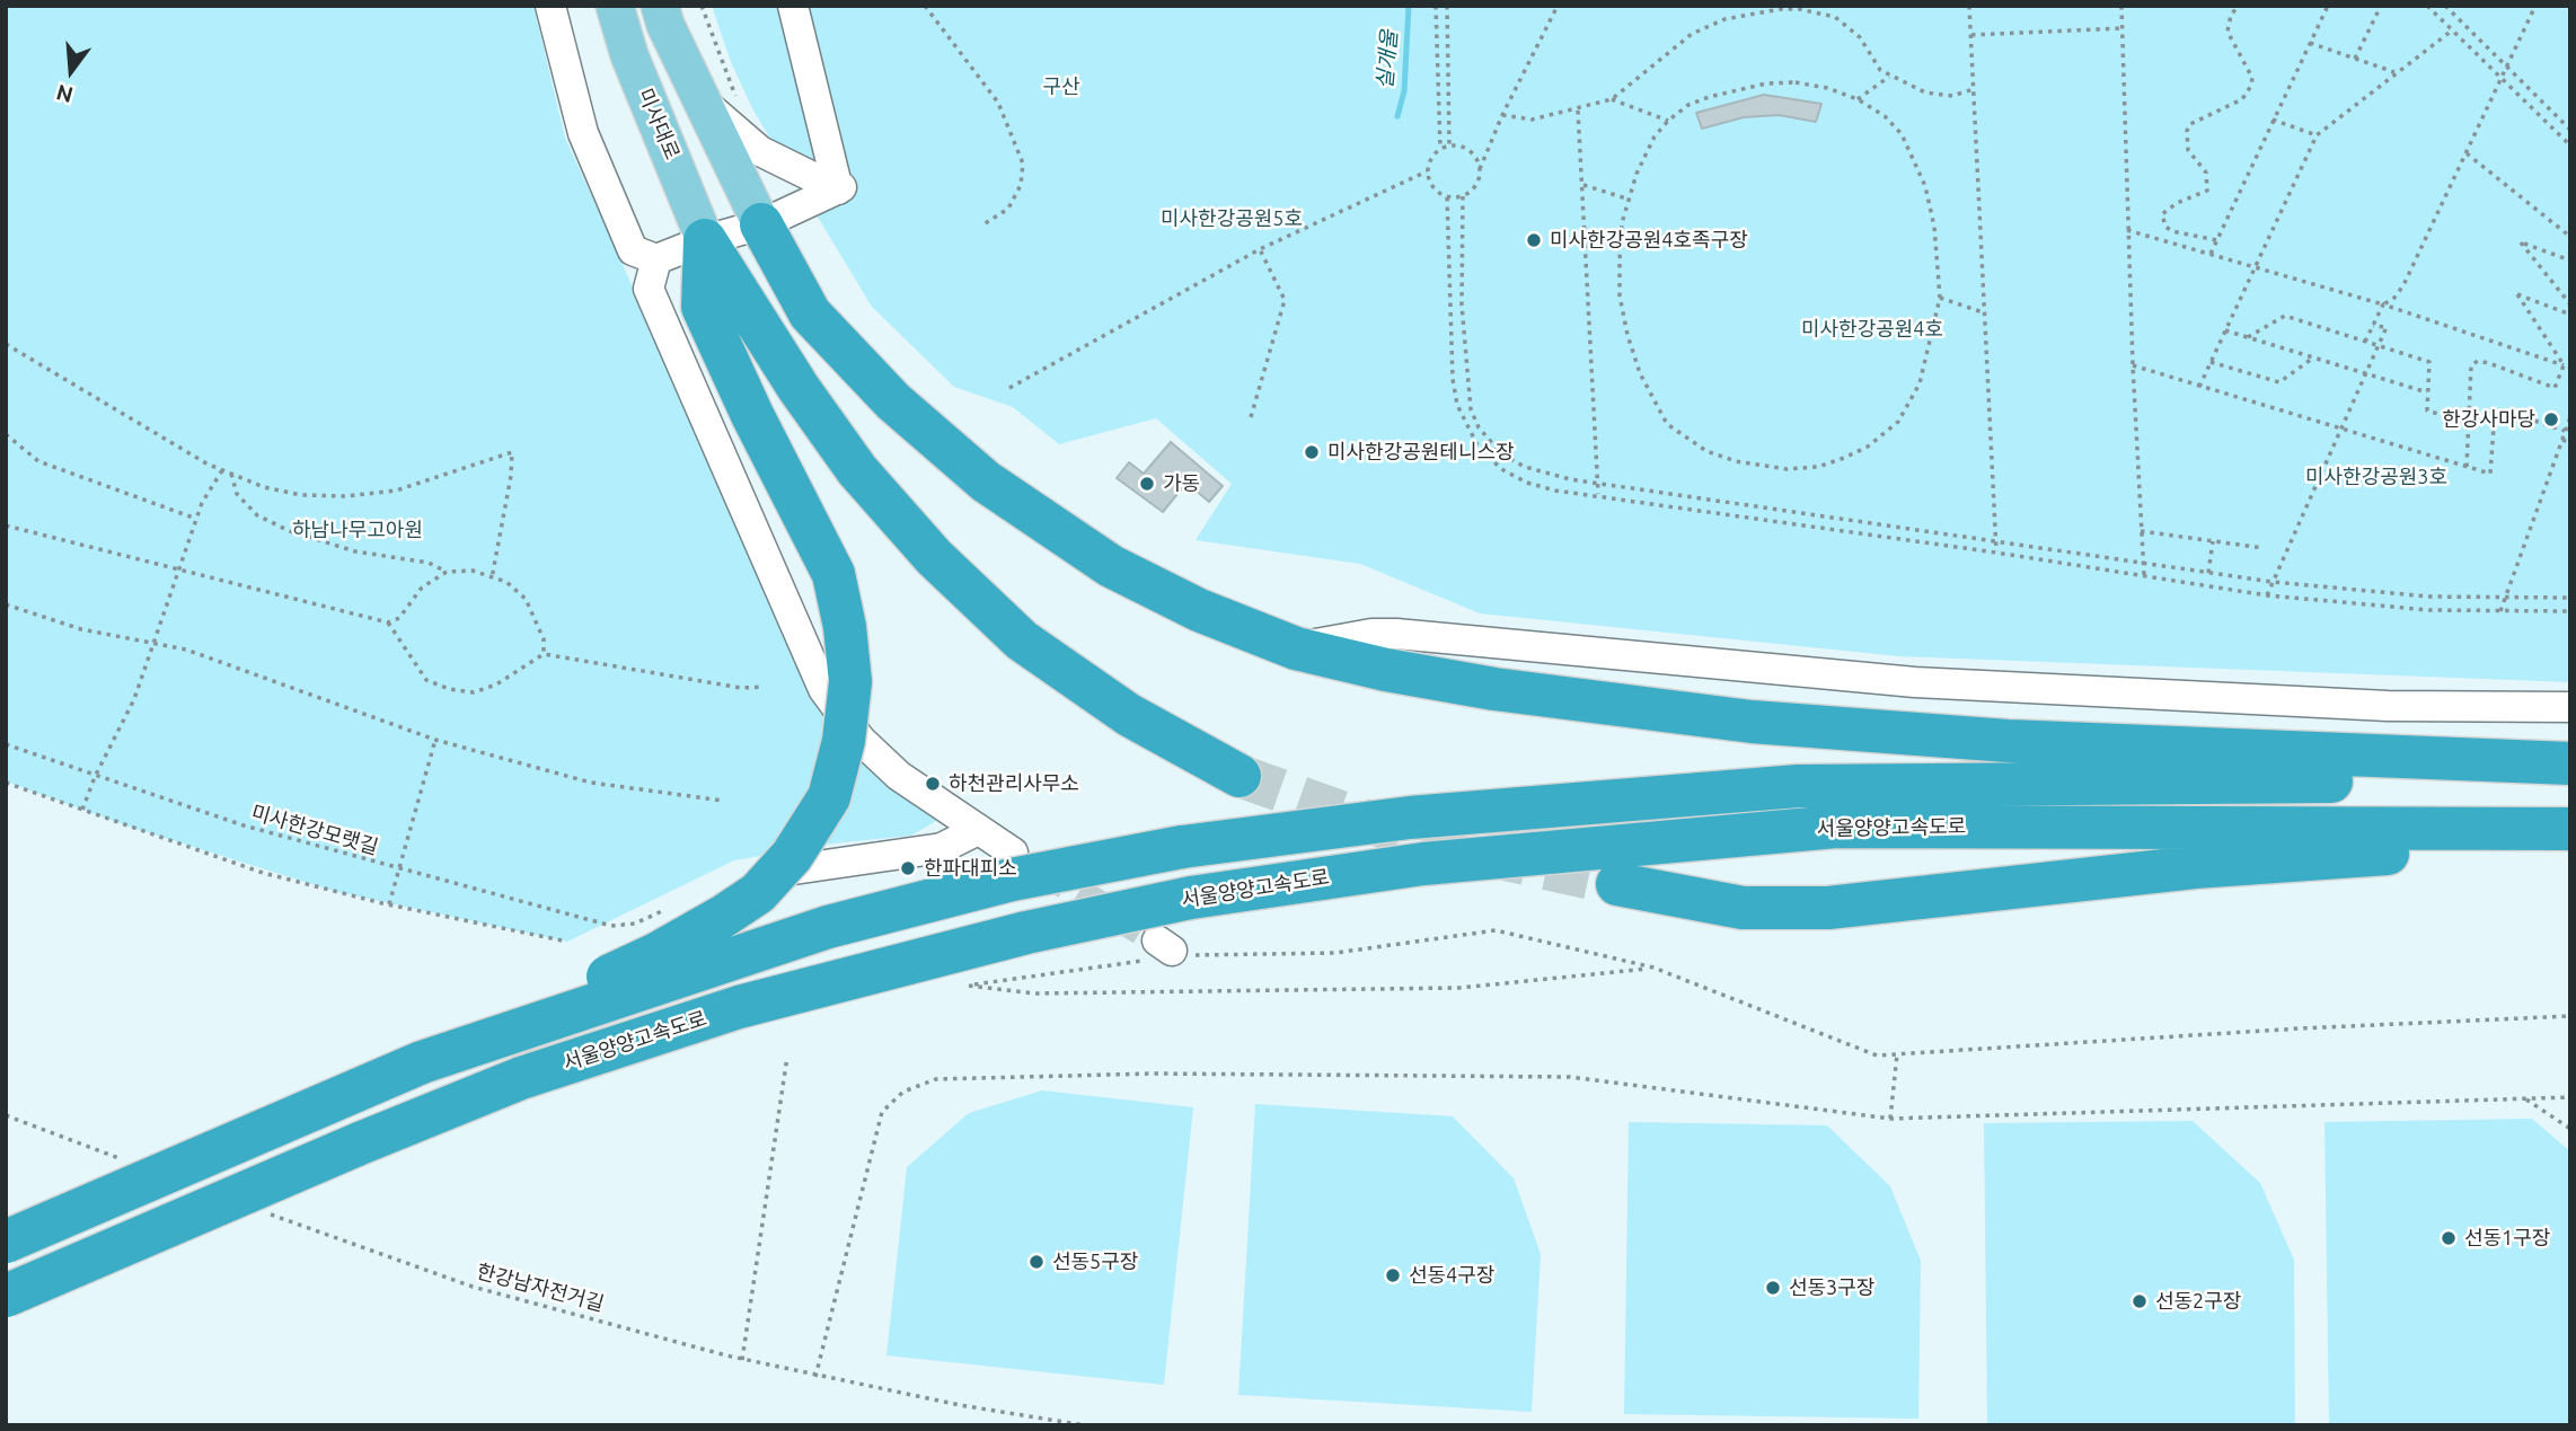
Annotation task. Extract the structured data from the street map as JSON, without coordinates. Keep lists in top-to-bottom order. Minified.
{"streets":{"highway":["서울양양고속도로"],"main road":["미사대로"],"path":["미사한강모랫길","한강남자전거길"]},"water":["실개울"],"parks":["구산","미사한강공원5호","미사한강공원4호","미사한강공원3호","하남나무고아원"],"places":["미사한강공원4호족구장","한강사마당","미사한강공원테니스장","가동","하천관리사무소","한파대피소","선동1구장","선동5구장","선동4구장","선동3구장","선동2구장"],"north":"bottom"}
